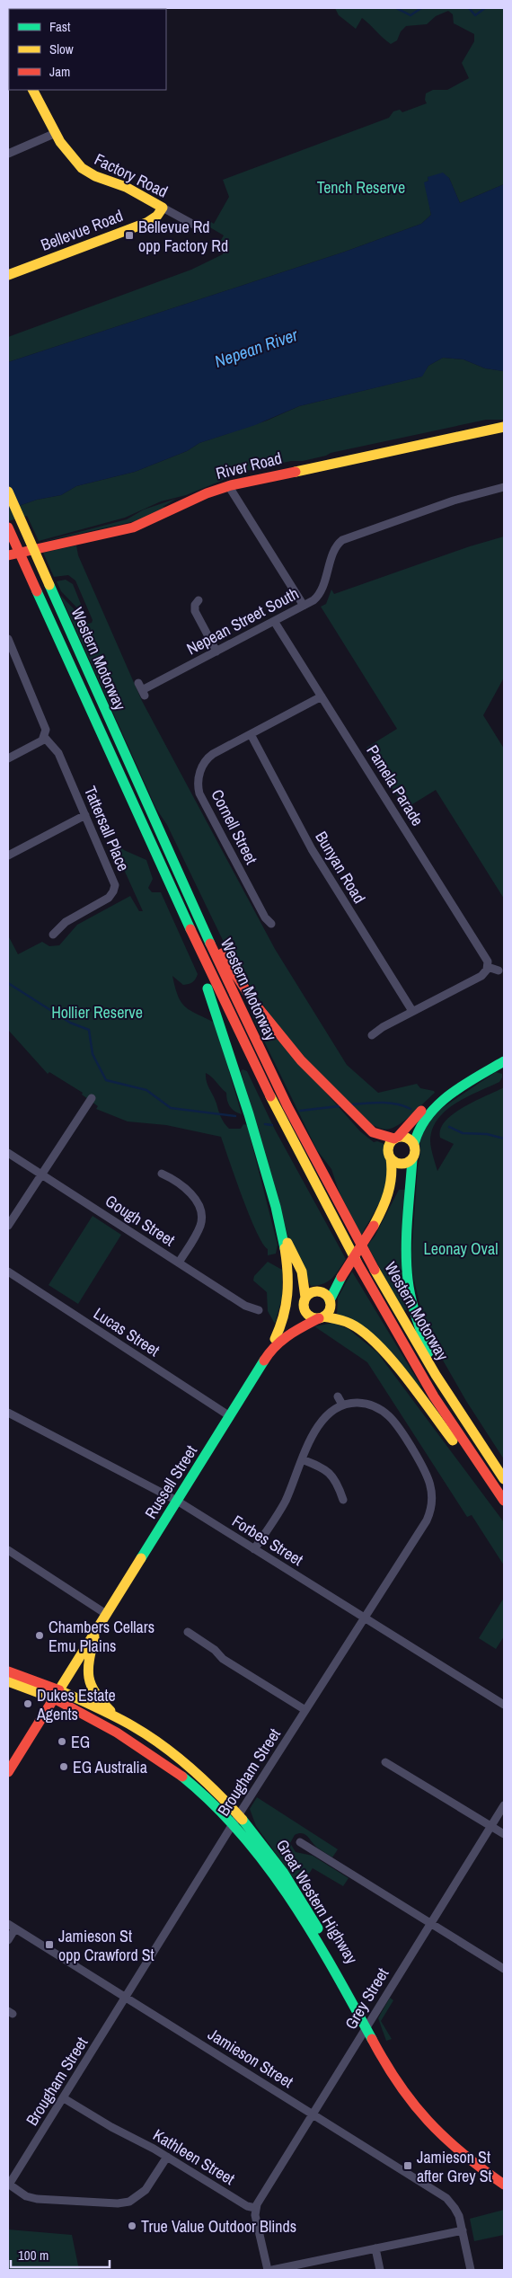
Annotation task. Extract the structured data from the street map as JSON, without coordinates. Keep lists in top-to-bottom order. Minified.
{"streets":{"main road":["Factory Road","Bellevue Road","River Road","Western Motorway","Russell Street","Great Western Highway"],"street":["Nepean Street South","Pamela Parade","Cornell Street","Tattersall Place","Bunyan Road","Gough Street","Lucas Street","Forbes Street","Brougham Street","Grey Street","Jamieson Street","Kathleen Street"]},"crossings":[["Factory Road","Bellevue Road"],["Nepean Street South","Pamela Parade"],["Pamela Parade","Cornell Street"],["Cornell Street","Bunyan Road"],["Lucas Street","Russell Street"],["Russell Street","Forbes Street"],["Russell Street","Great Western Highway"],["Forbes Street","Brougham Street"],["Brougham Street","Great Western Highway"],["Brougham Street","Jamieson Street"],["Brougham Street","Kathleen Street"],["Great Western Highway","Grey Street"],["Grey Street","Jamieson Street"],["Grey Street","Kathleen Street"]],"water":["Nepean River"],"parks":["Tench Reserve","Hollier Reserve","Leonay Oval"],"places":{"transit":["Bellevue Rd opp Factory Rd","Jamieson St opp Crawford St","Jamieson St after Grey St"],"other":["Chambers Cellars Emu Plains","Dukes Estate Agents","EG","EG Australia","True Value Outdoor Blinds"]},"legend":["Fast","Slow","Jam"],"scale_bar":"100 m"}
